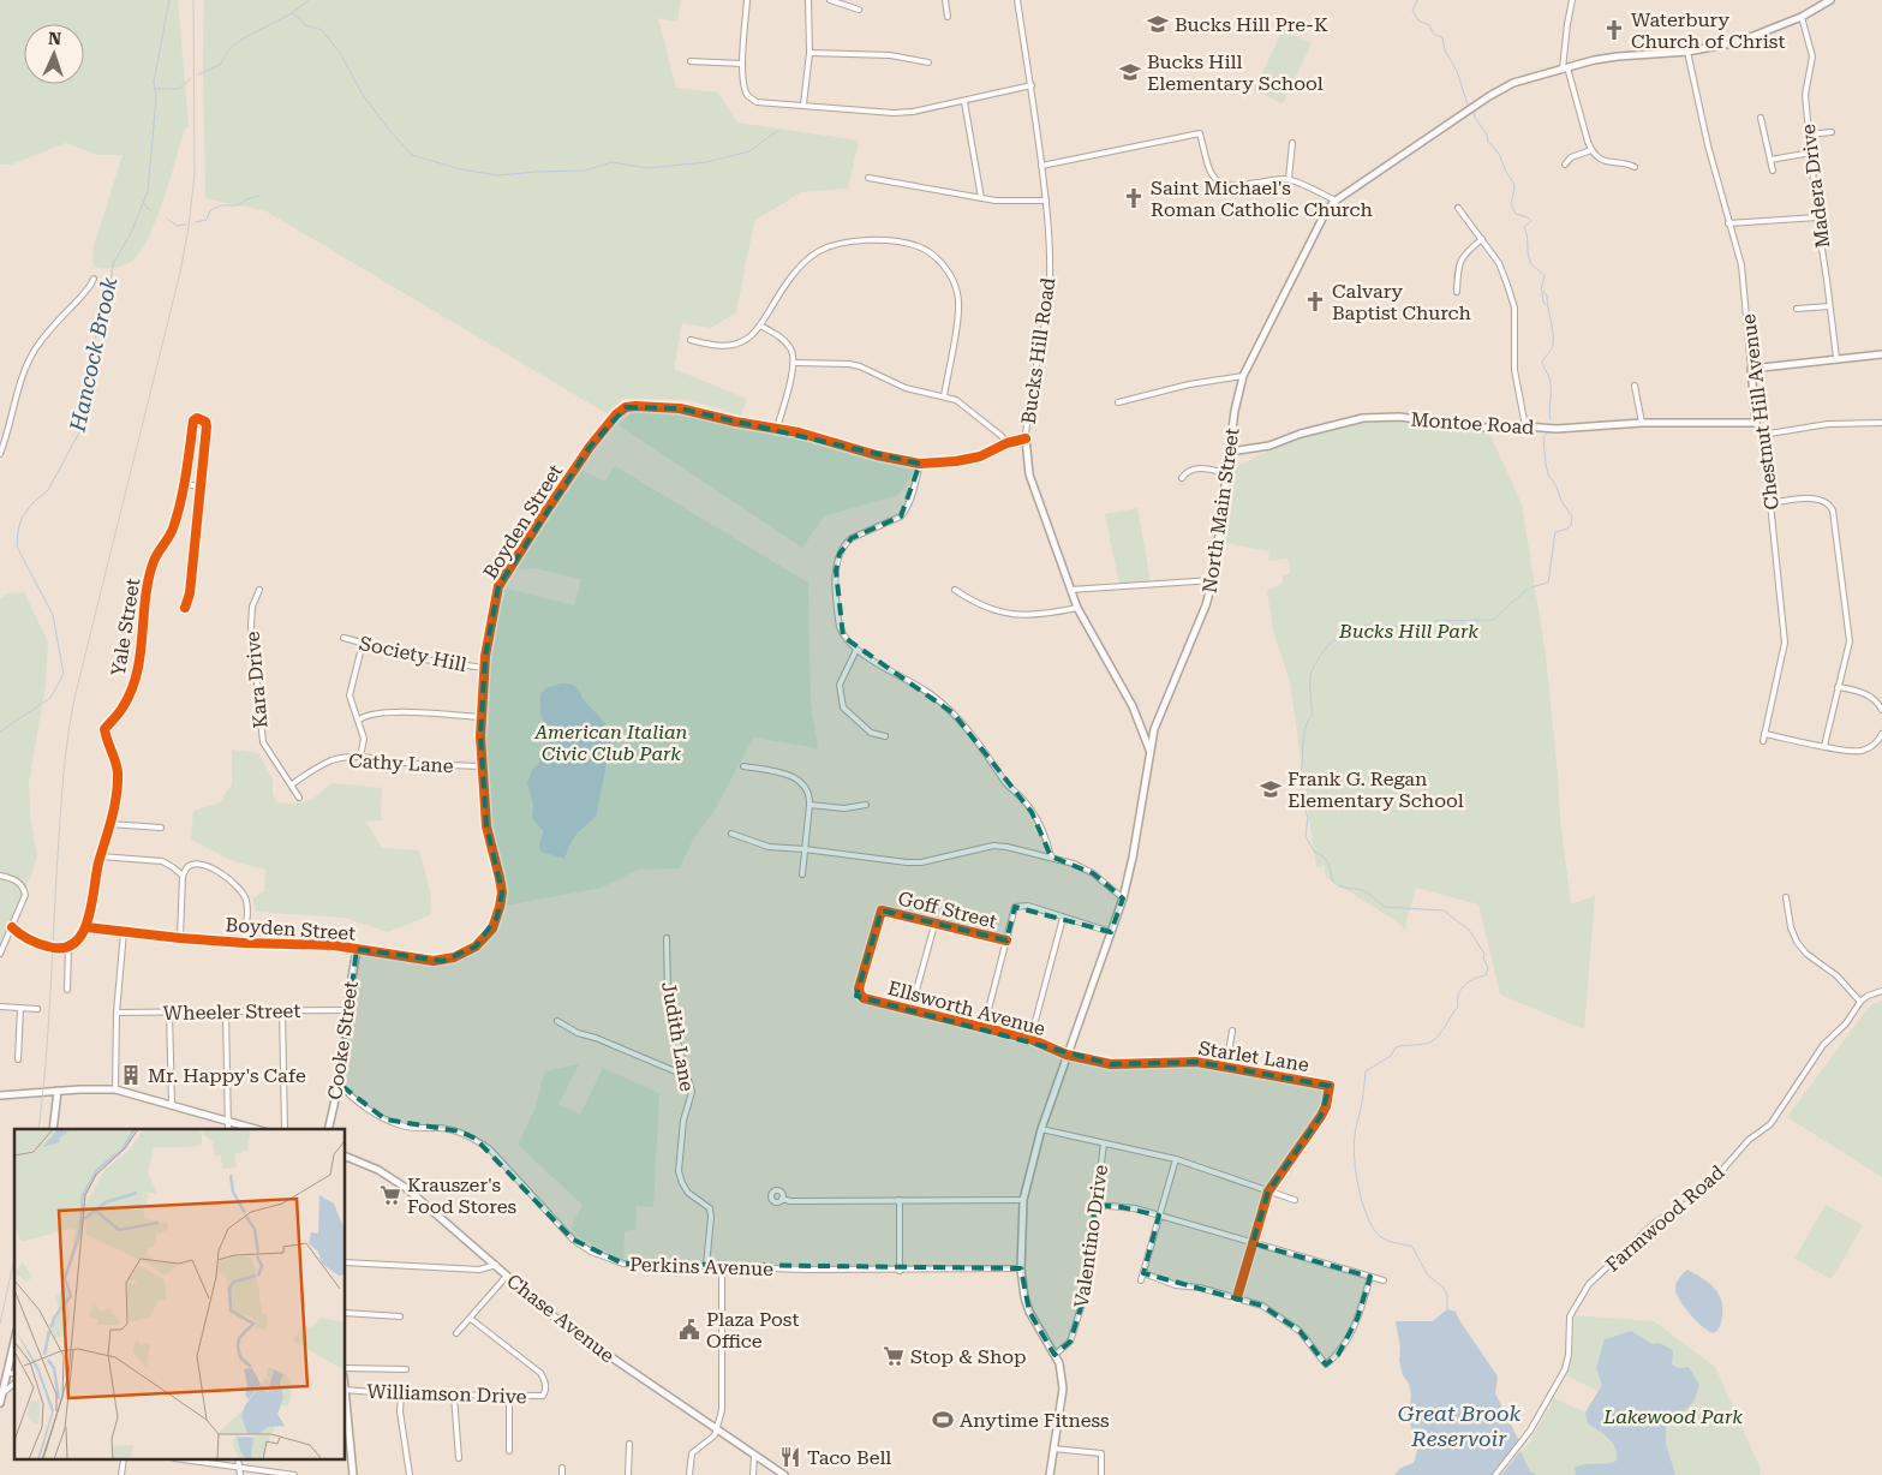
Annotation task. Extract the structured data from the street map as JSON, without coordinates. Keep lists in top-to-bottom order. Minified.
{"streets":{"main road":["Bucks Hill Road","Chestnut Hill Avenue","Montoe Road","North Main Street","Boyden Street","Cooke Street","Chase Avenue"],"street":["Madera Drive","Yale Street","Society Hill","Kara Drive","Cathy Lane","Goff Street","Ellsworth Avenue","Wheeler Street","Judith Lane","Starlet Lane","Farmwood Road","Valentino Drive","Perkins Avenue","Williamson Drive"]},"crossings":[["Madera Drive","North Main Street"],["Bucks Hill Road","North Main Street"],["Bucks Hill Road","Boyden Street"],["Chestnut Hill Avenue","Montoe Road"],["Chestnut Hill Avenue","North Main Street"],["Montoe Road","North Main Street"],["North Main Street","Ellsworth Avenue"],["North Main Street","Starlet Lane"],["North Main Street","Valentino Drive"],["North Main Street","Perkins Avenue"],["Boyden Street","Yale Street"],["Boyden Street","Society Hill"],["Boyden Street","Cathy Lane"],["Boyden Street","Cooke Street"],["Kara Drive","Cathy Lane"],["Goff Street","Ellsworth Avenue"],["Ellsworth Avenue","Starlet Lane"],["Wheeler Street","Cooke Street"],["Judith Lane","Perkins Avenue"],["Cooke Street","Perkins Avenue"]],"water":["Hancock Brook","Great Brook Reservoir"],"parks":["Bucks Hill Park","American Italian Civic Club Park","Lakewood Park"],"places":{"school or university":["Bucks Hill Pre-K","Bucks Hill Elementary School","Frank G. Regan Elementary School"],"church":["Waterbury Church of Christ","Saint Michael's Roman Catholic Church","Calvary Baptist Church"],"building":["Mr. Happy's Cafe"],"supermarket":["Krauszer's Food Stores","Stop & Shop"],"public building":["Plaza Post Office"],"sports":["Anytime Fitness"],"restaurant":["Taco Bell"]},"north":"top"}
